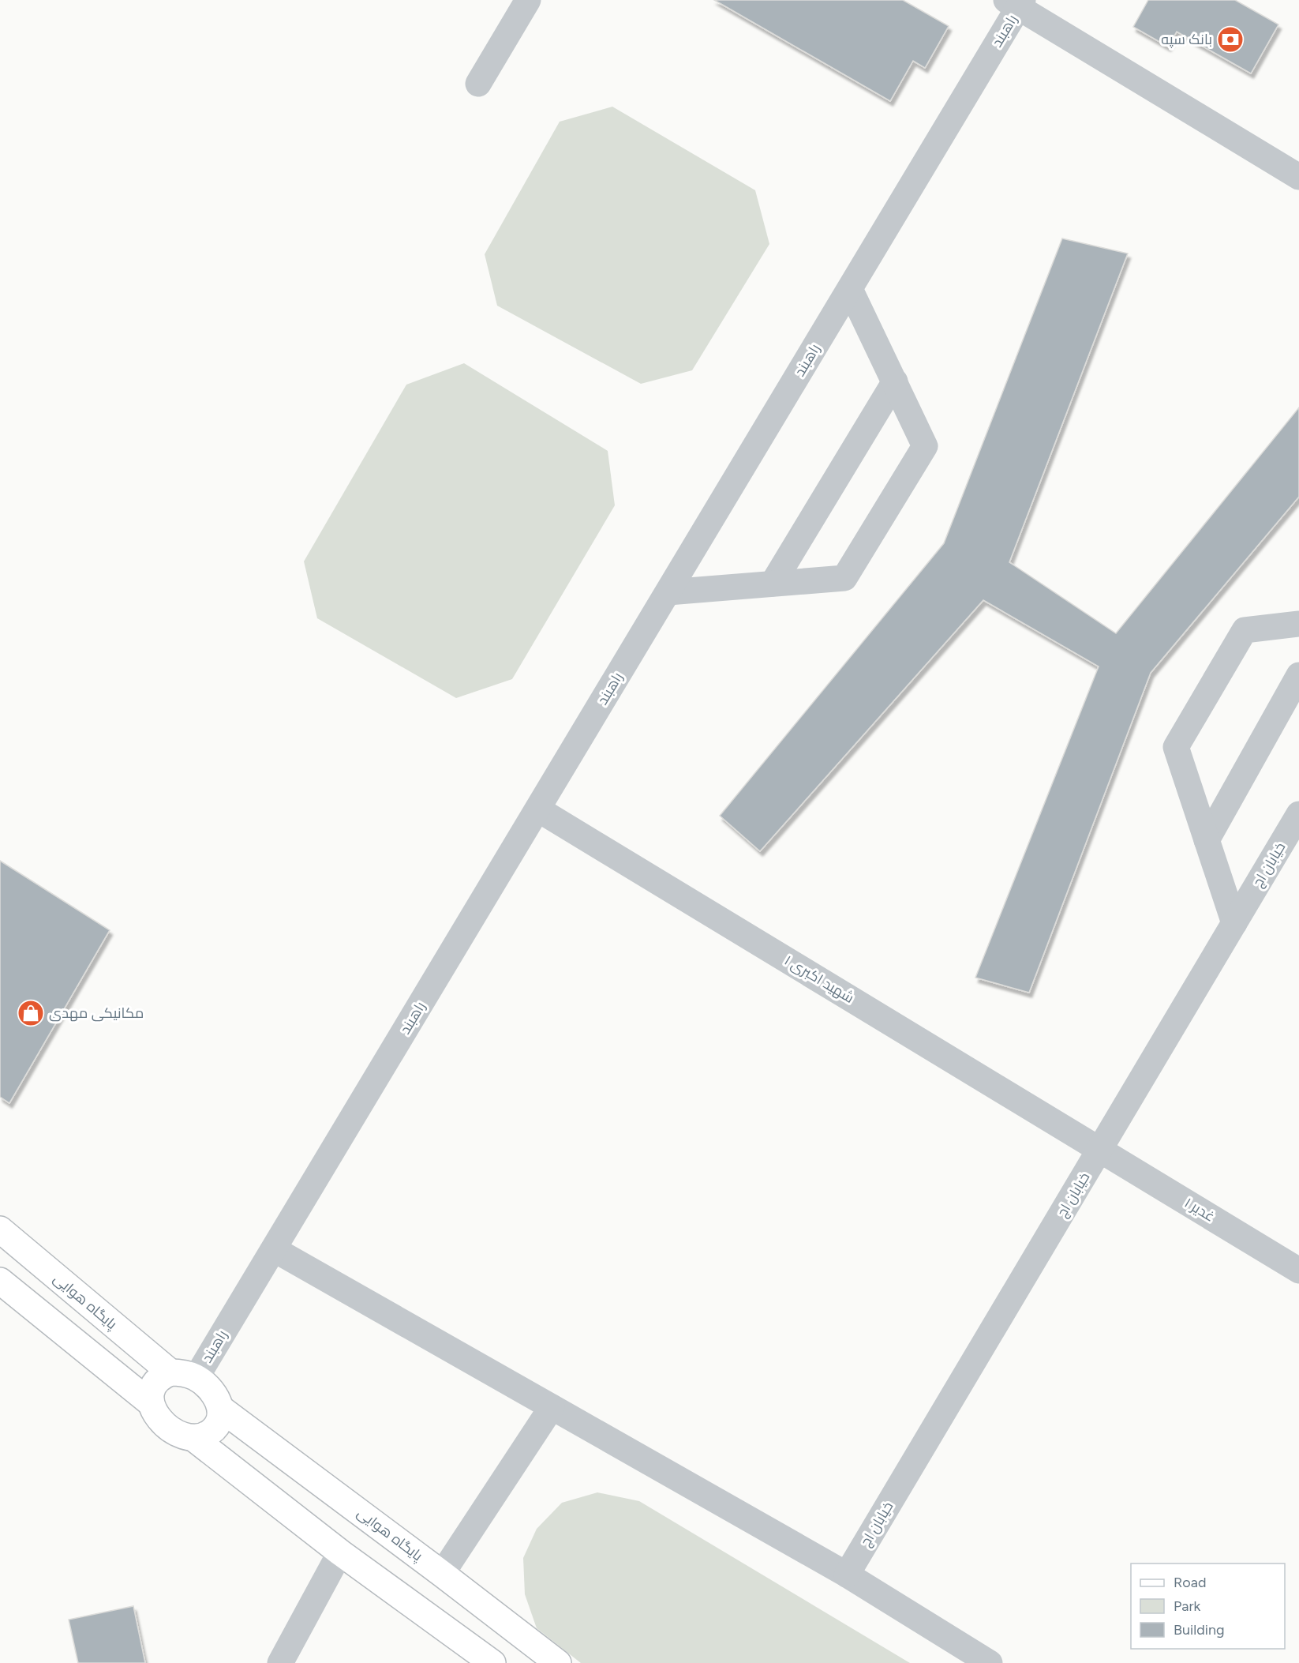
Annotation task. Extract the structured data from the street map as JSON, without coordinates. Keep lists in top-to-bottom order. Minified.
{"streets":{"main road":["پایگاه هوایی"],"street":["راهبند","خیابان اچ","شهید اکبری ۱","غدیر ۱"]},"crossings":[["راهبند","شهید اکبری ۱"],["راهبند","پایگاه هوایی"],["خیابان اچ","شهید اکبری ۱"],["خیابان اچ","غدیر ۱"],["شهید اکبری ۱","غدیر ۱"]],"places":{"bank":["بانک سپه"],"shop":["مکانیکی مهدی"]},"legend":["Road","Park","Building"]}
